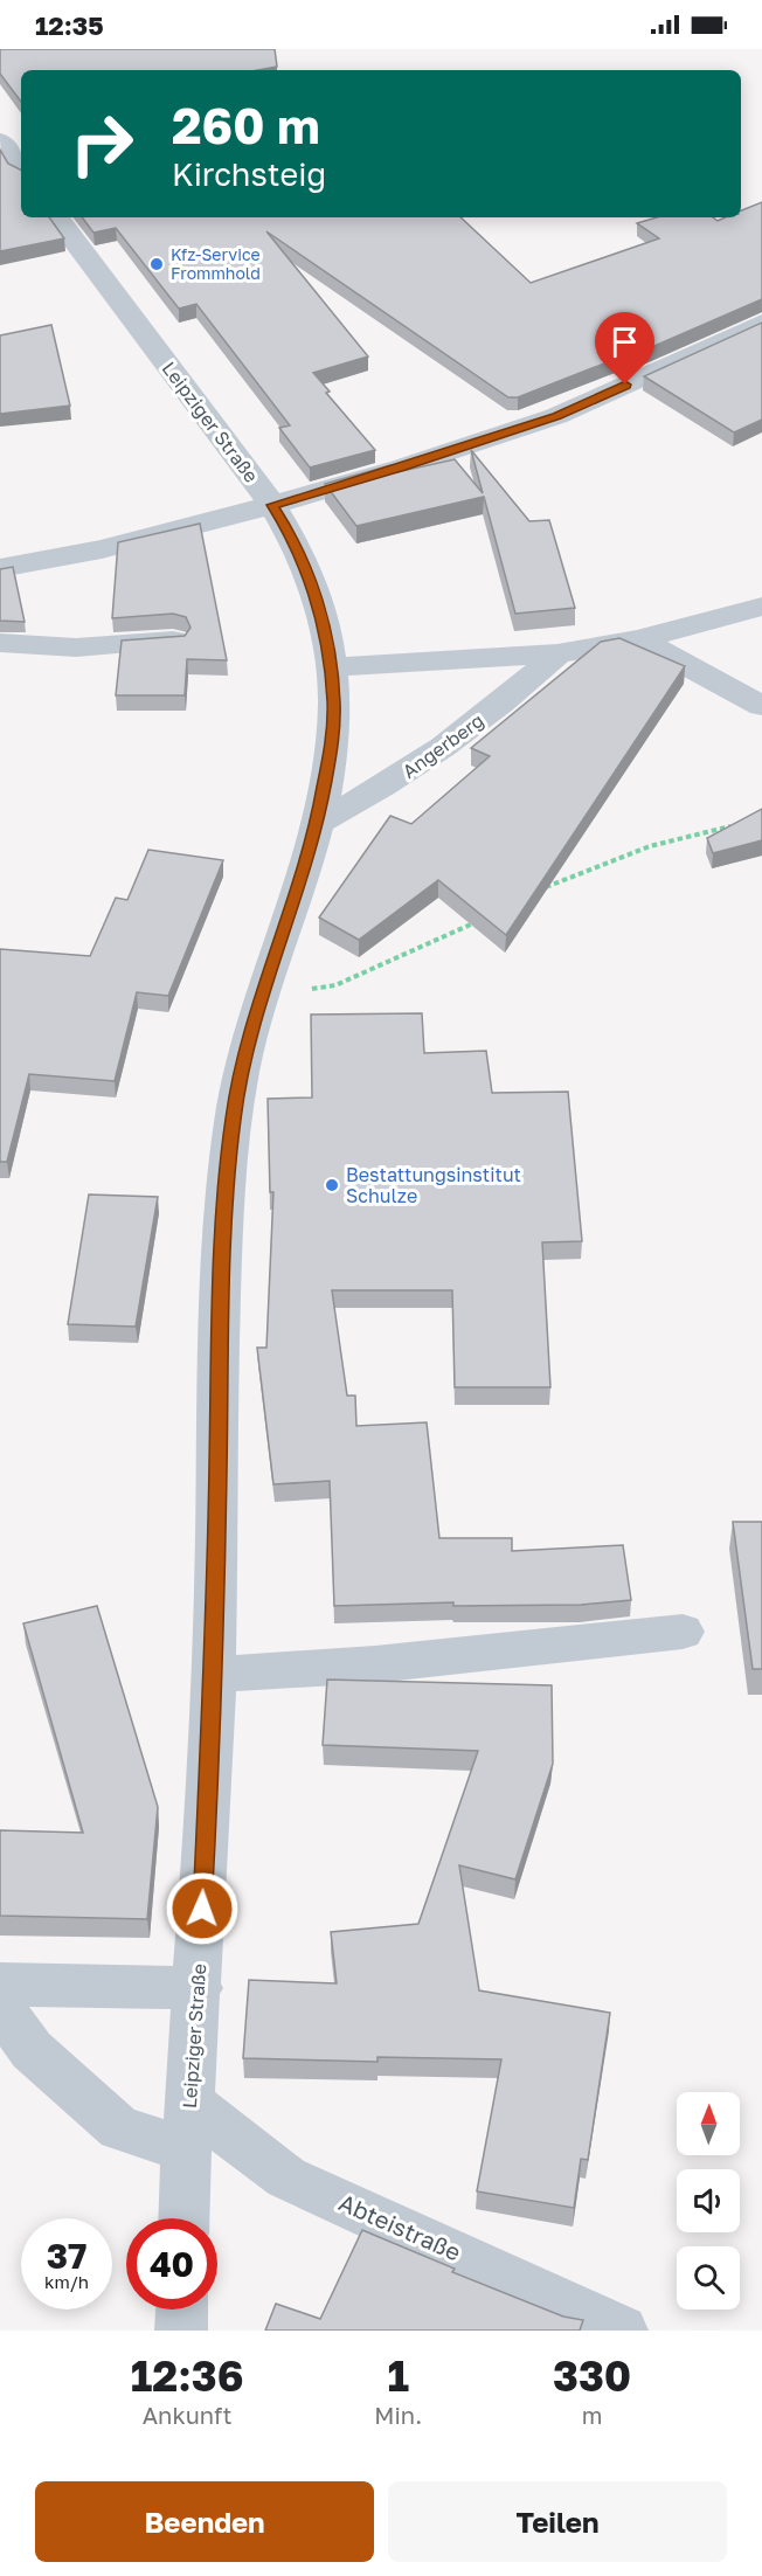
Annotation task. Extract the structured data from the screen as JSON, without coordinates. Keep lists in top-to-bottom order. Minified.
{"streets":{"street":["Leipziger Straße","Angerberg","Abteistraße"]},"crossings":[["Leipziger Straße","Angerberg"],["Leipziger Straße","Abteistraße"]],"places":["Kfz-Service Frommhold","Bestattungsinstitut Schulze"],"north":"top","page":{"status":"12:35","turn":["260 m","Kirchsteig"],"speed":"37 km/h","limit":"40","eta":["12:36","Ankunft","1","Min.","330","m"],"buttons":["Beenden","Teilen"]}}
